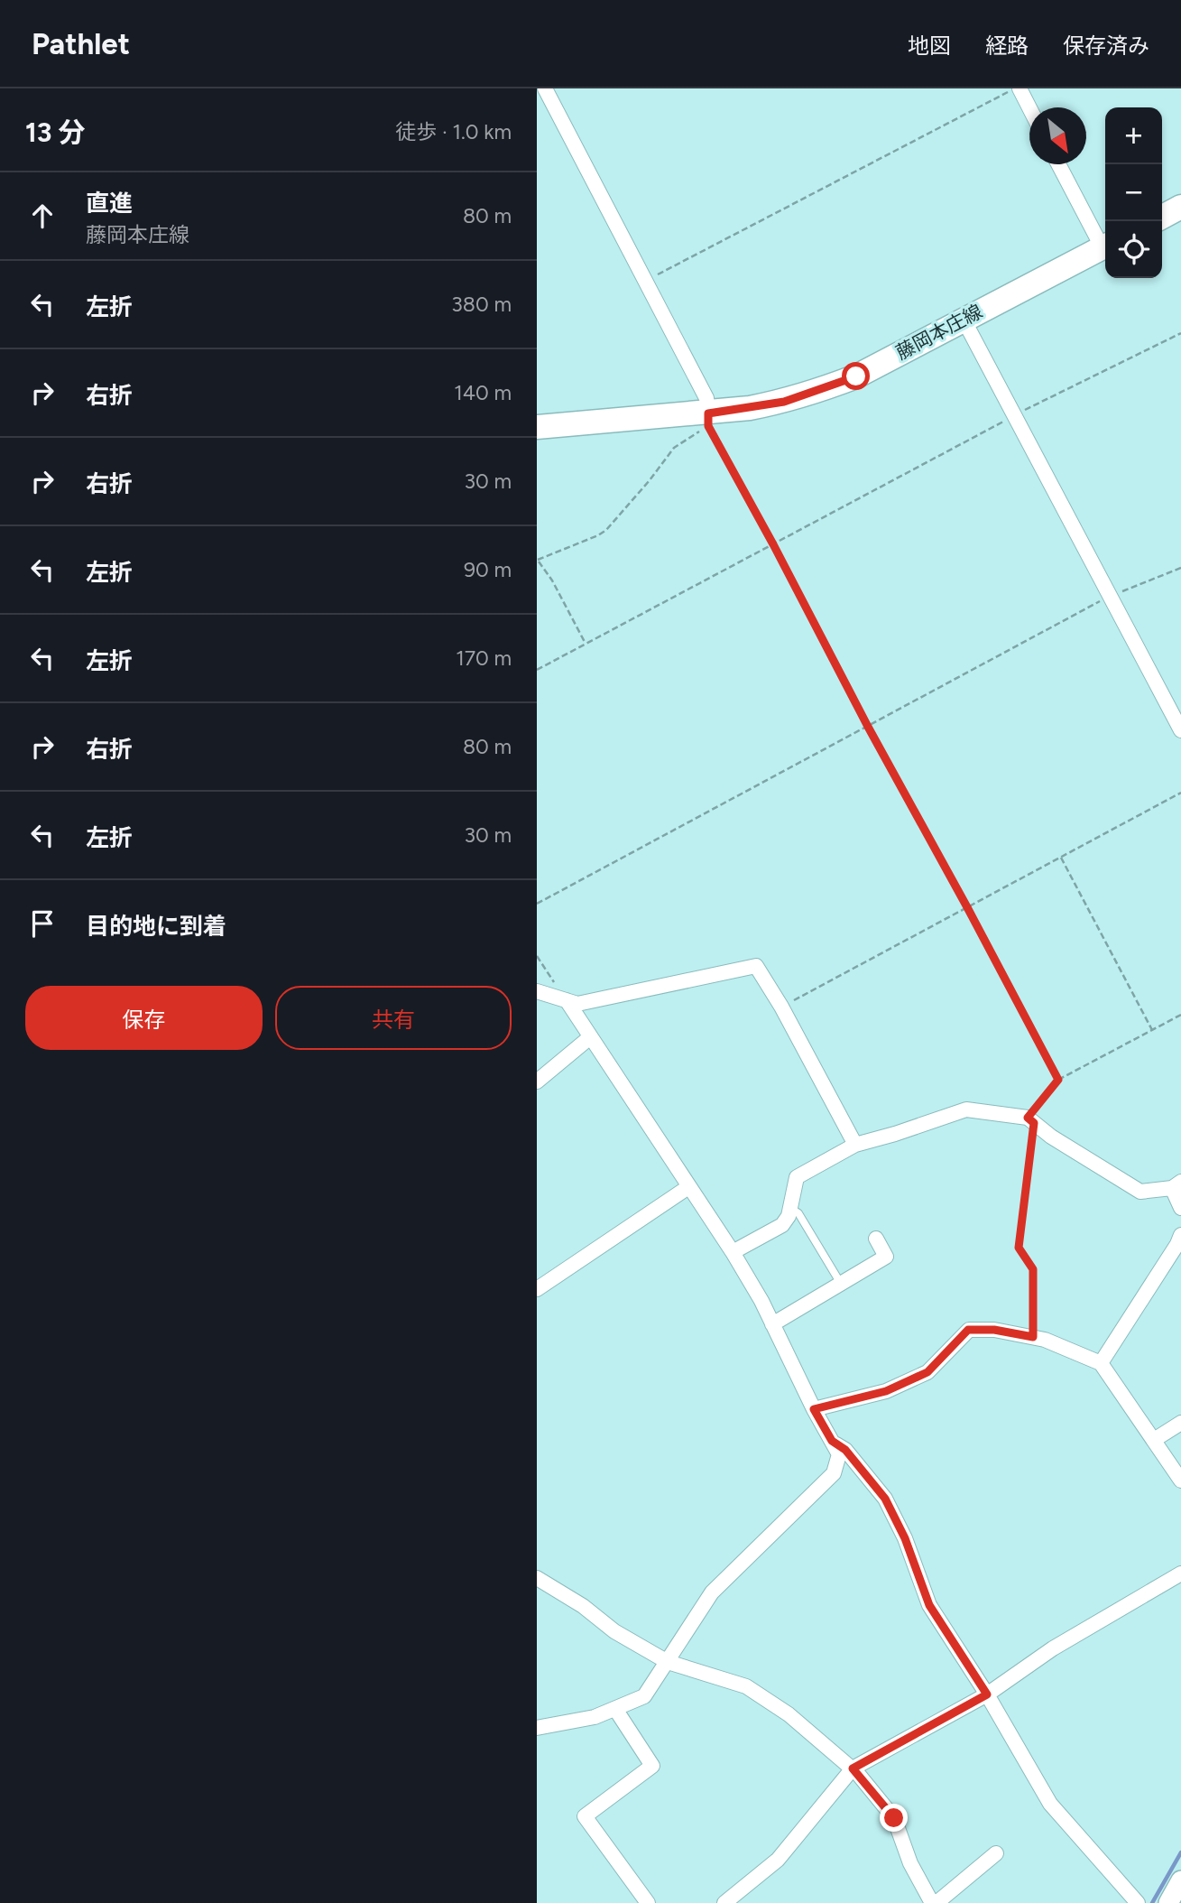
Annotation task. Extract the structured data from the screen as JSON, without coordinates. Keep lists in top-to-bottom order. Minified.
{"streets":{"main road":["藤岡本庄線"]},"north":"bottom right","page":{"header":"Pathlet","nav":["地図","経路","保存済み"],"heading":["13 分","徒歩 · 1.0 km"],"map_buttons":["+","−"],"list":[["直進","藤岡本庄線","80 m"],["左折","380 m"],["右折","140 m"],["右折","30 m"],["左折","90 m"],["左折","170 m"],["右折","80 m"],["左折","30 m"],"目的地に到着"],"buttons":["保存","共有"]}}
